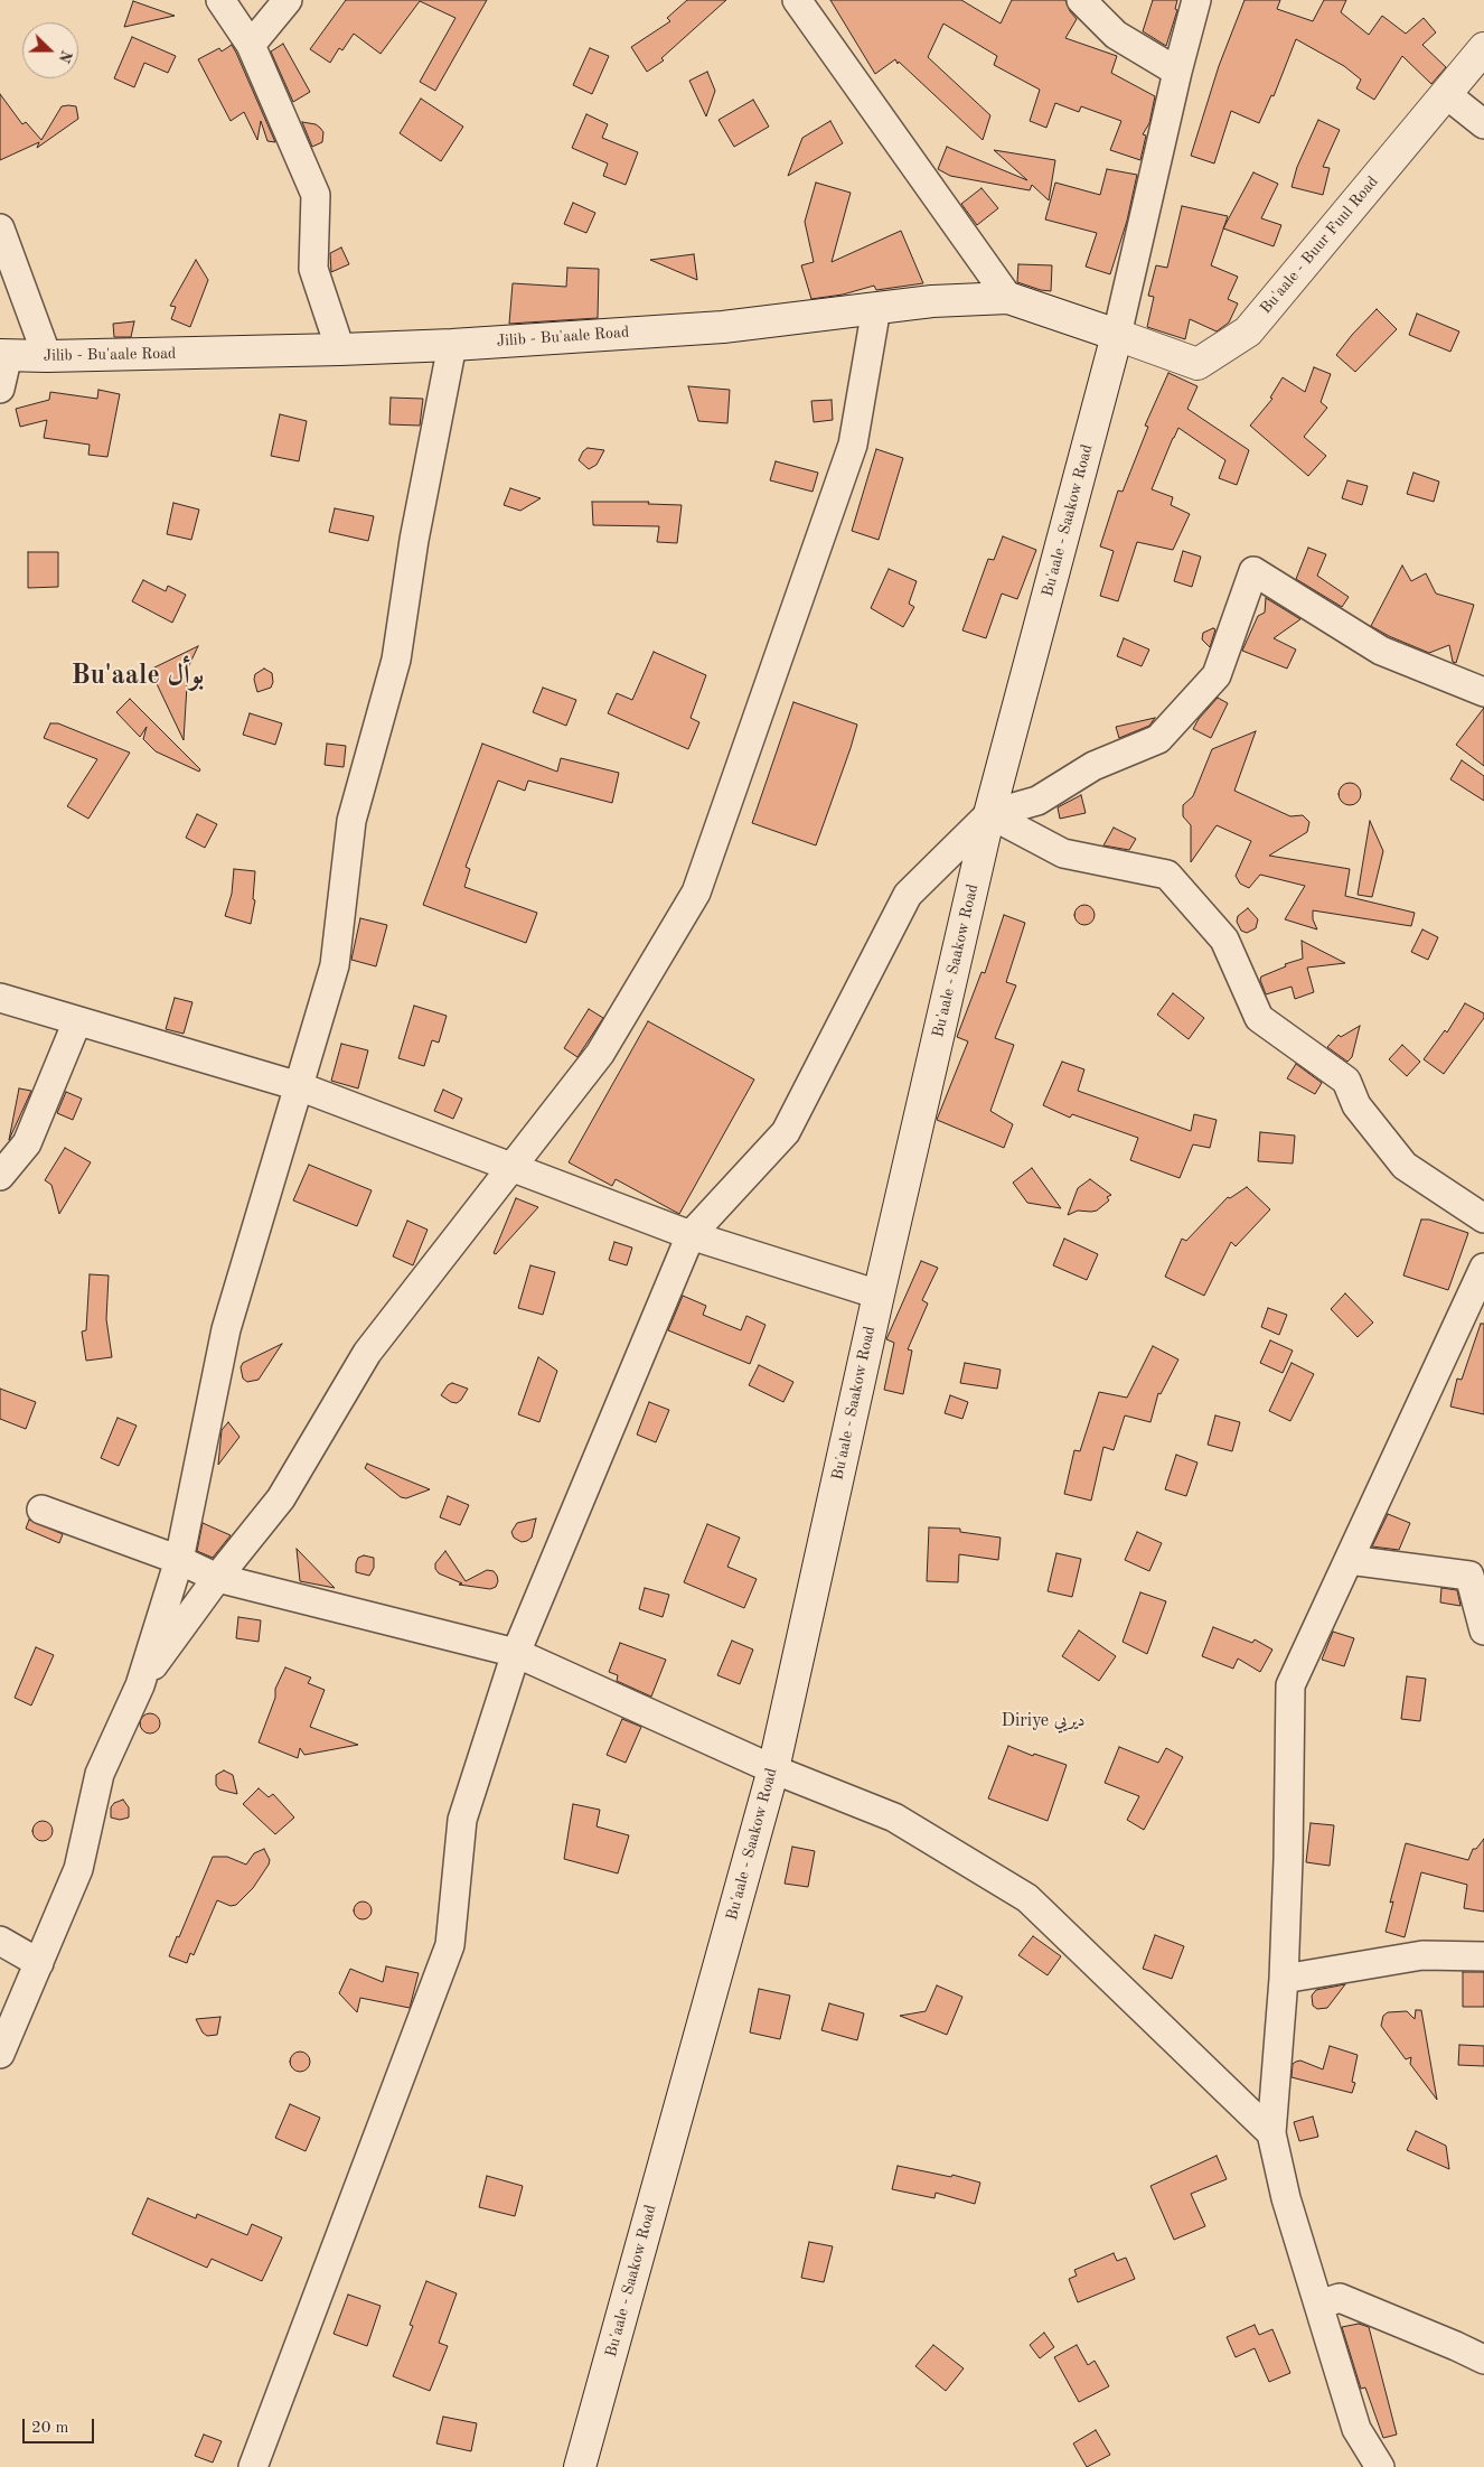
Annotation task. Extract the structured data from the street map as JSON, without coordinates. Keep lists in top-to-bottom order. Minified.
{"streets":{"main road":["Bu'aale - Buur Fuul Road","Jilib - Bu'aale Road","Bu'aale - Saakow Road"]},"crossings":[["Bu'aale - Buur Fuul Road","Jilib - Bu'aale Road"],["Bu'aale - Buur Fuul Road","Bu'aale - Saakow Road"],["Jilib - Bu'aale Road","Bu'aale - Saakow Road"]],"districts":["Bu'aale بوأل","Diriye ديريي"],"scale_bar":"20 m","north":"right"}
